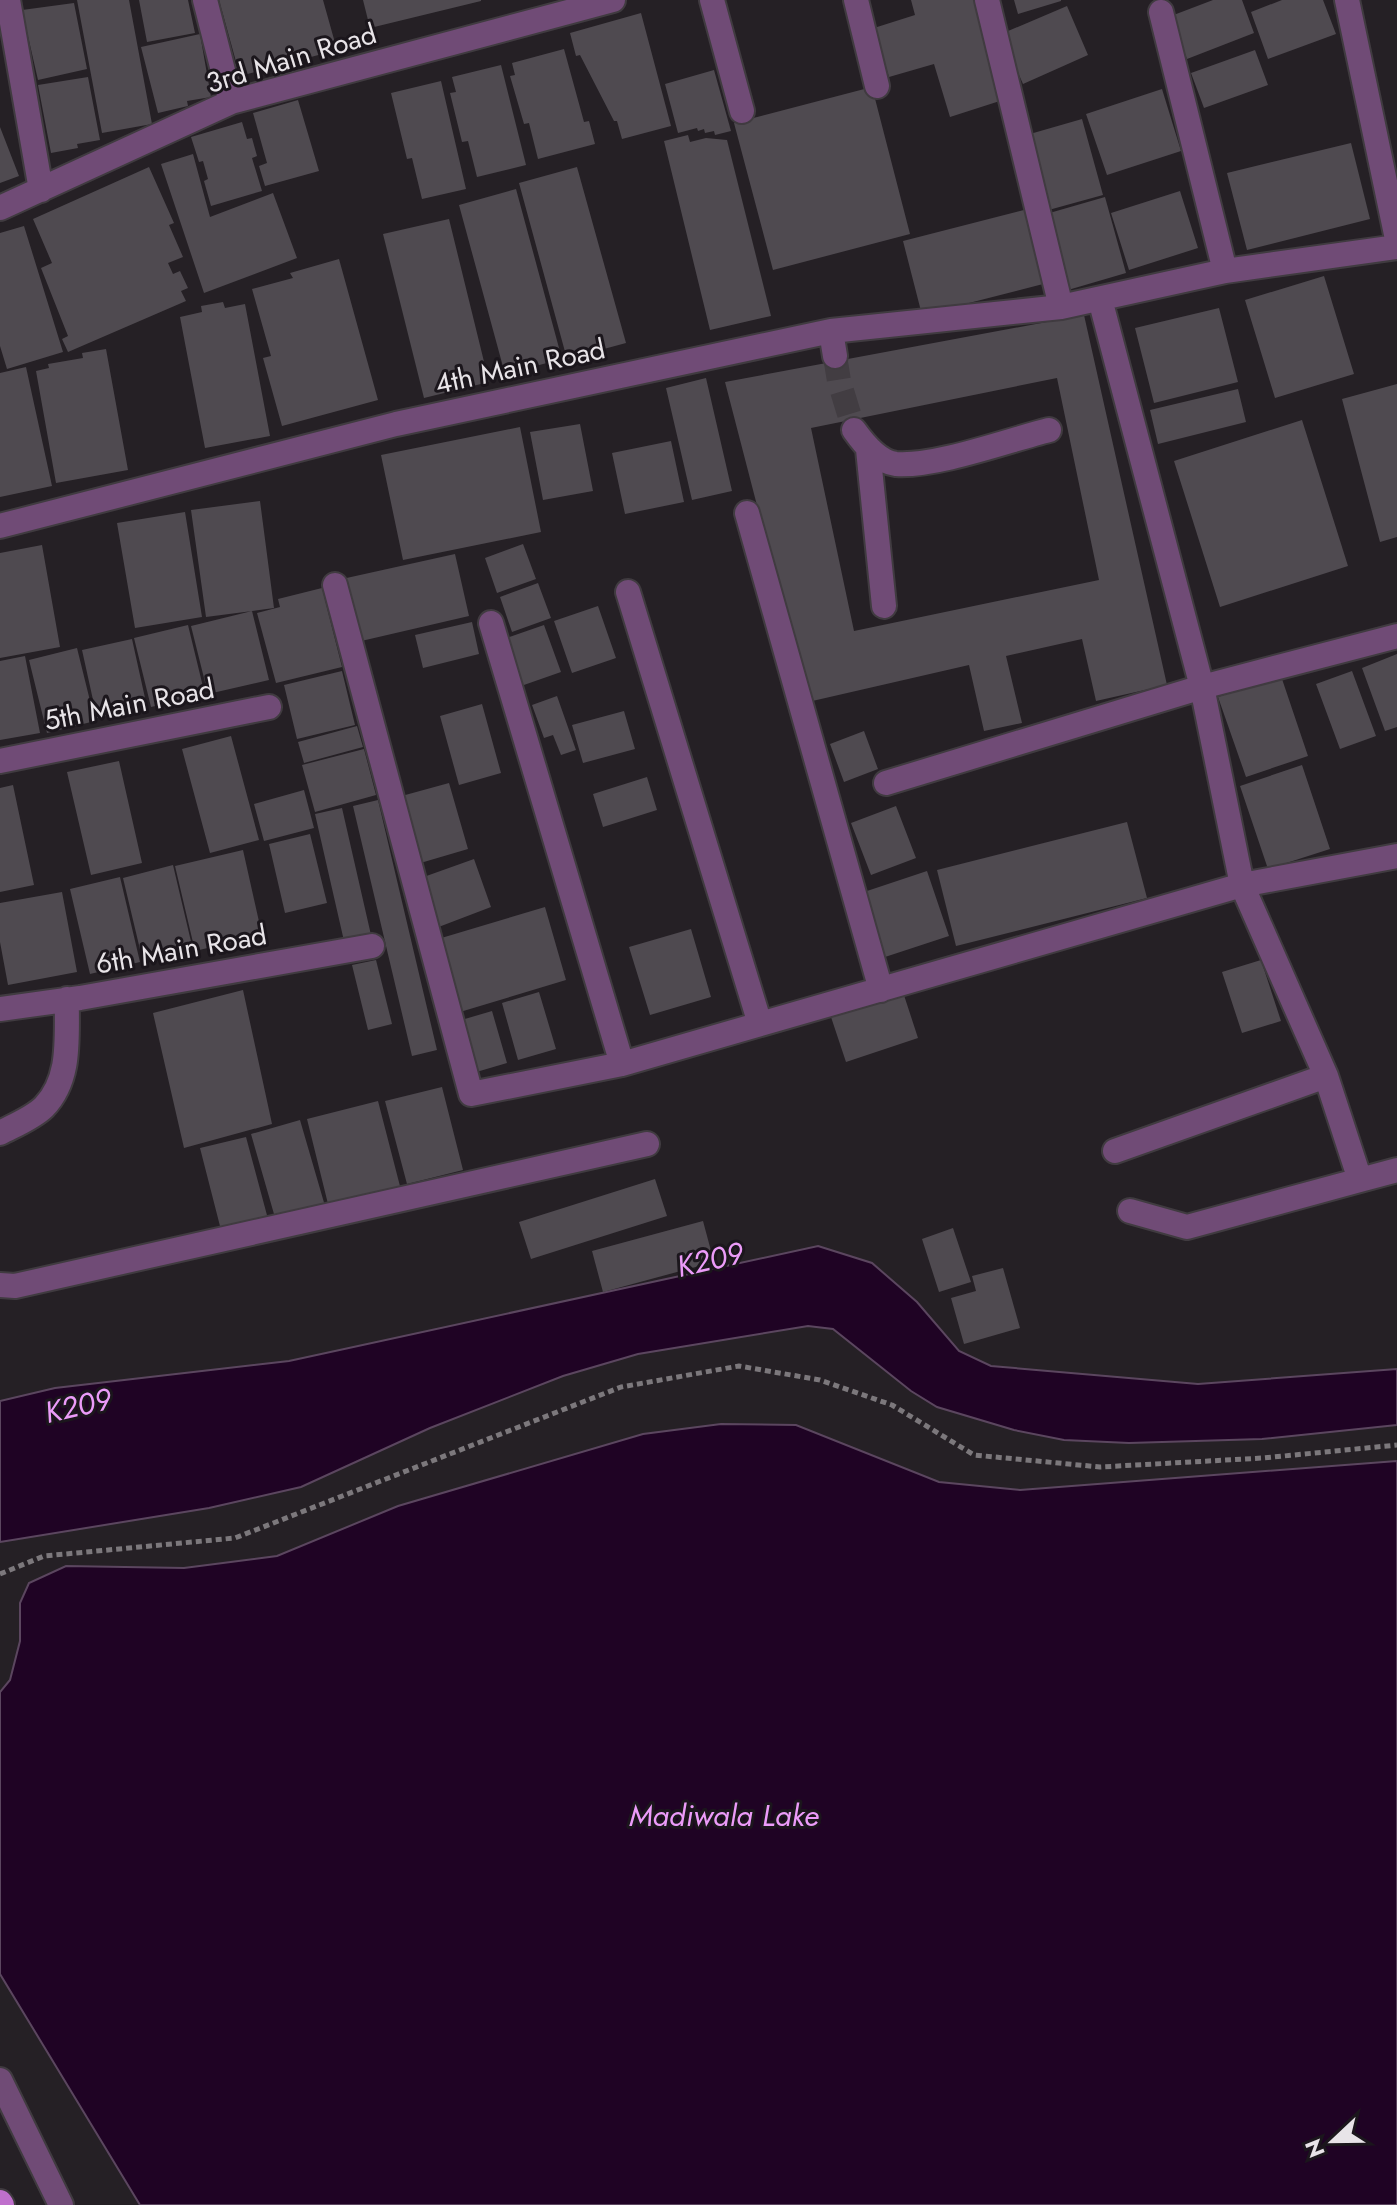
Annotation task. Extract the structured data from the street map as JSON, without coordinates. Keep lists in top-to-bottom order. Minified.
{"streets":{"street":["3rd Main Road","4th Main Road","5th Main Road","6th Main Road"]},"water":["K209","Madiwala Lake"],"north":"left"}
